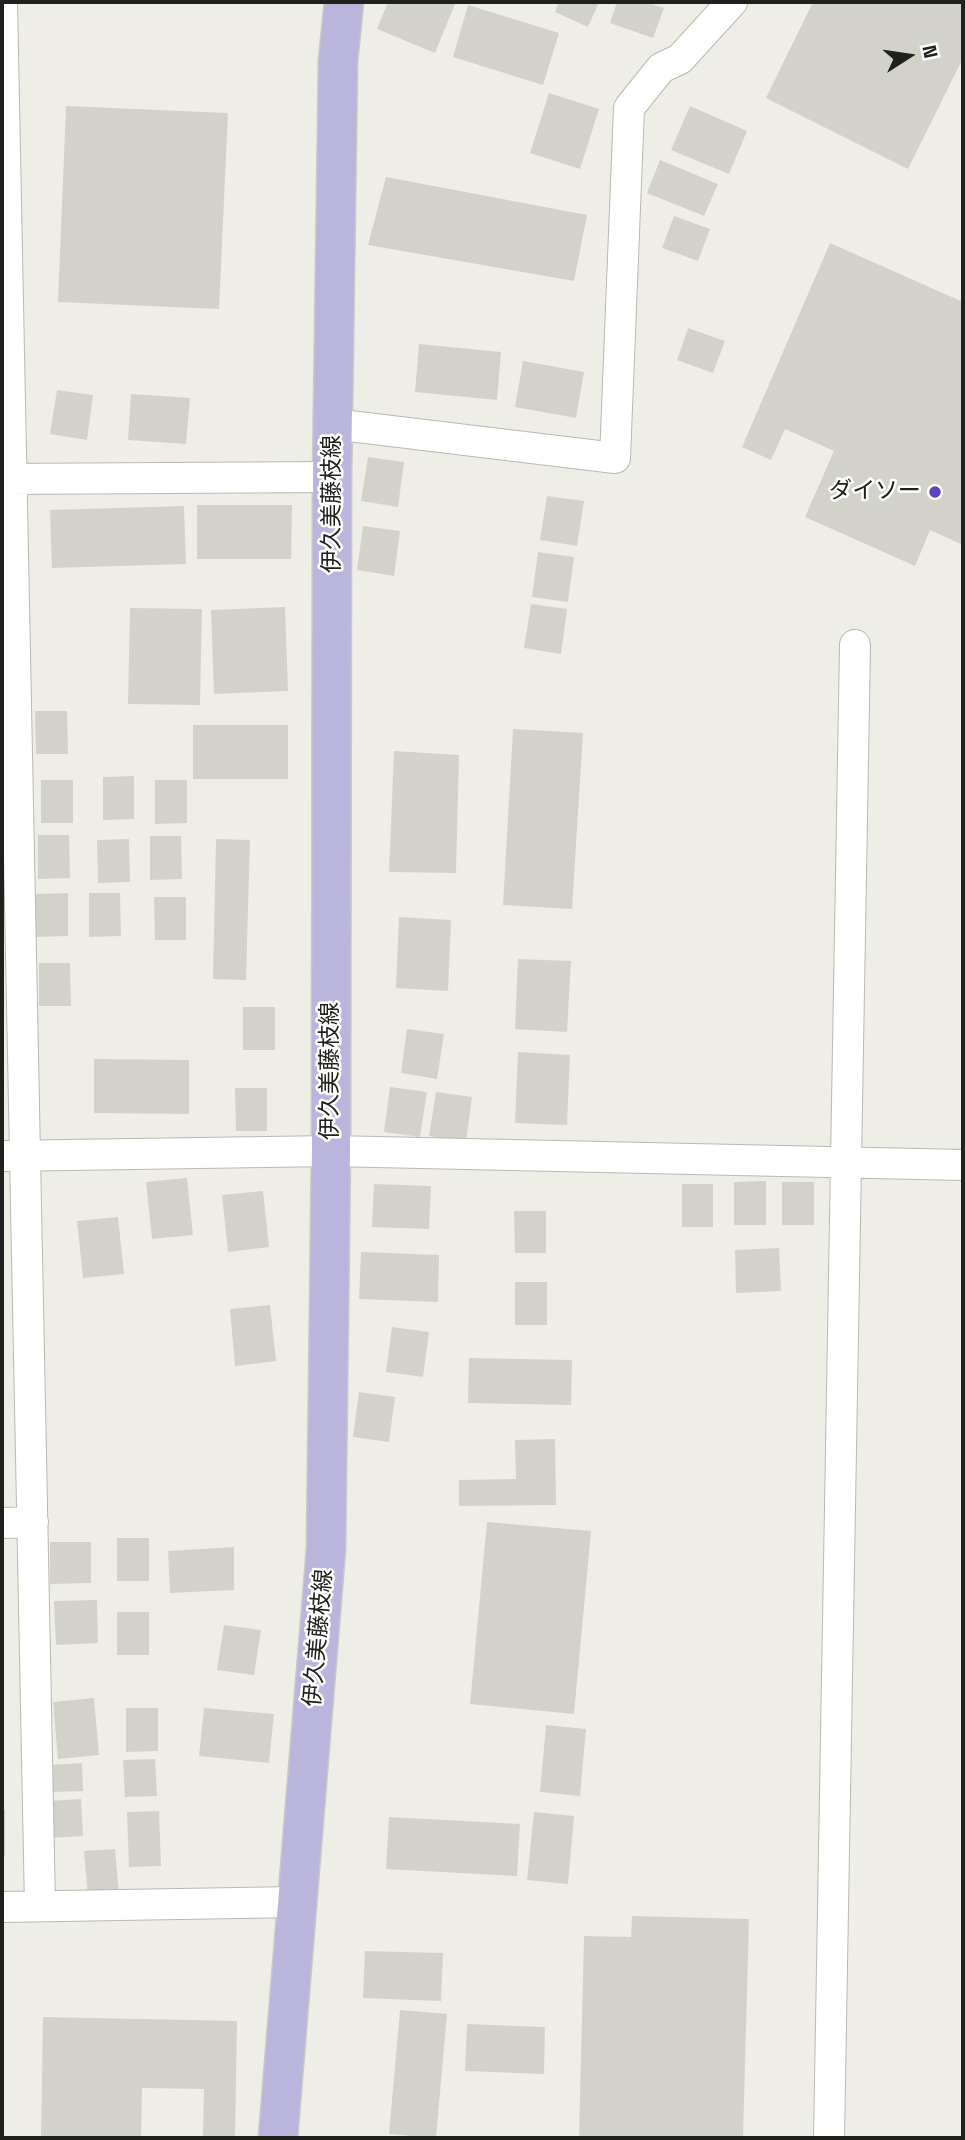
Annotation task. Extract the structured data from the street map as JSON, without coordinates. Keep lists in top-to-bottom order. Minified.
{"streets":{"main road":["伊久美藤枝線"]},"places":["ダイソー"],"north":"right"}
